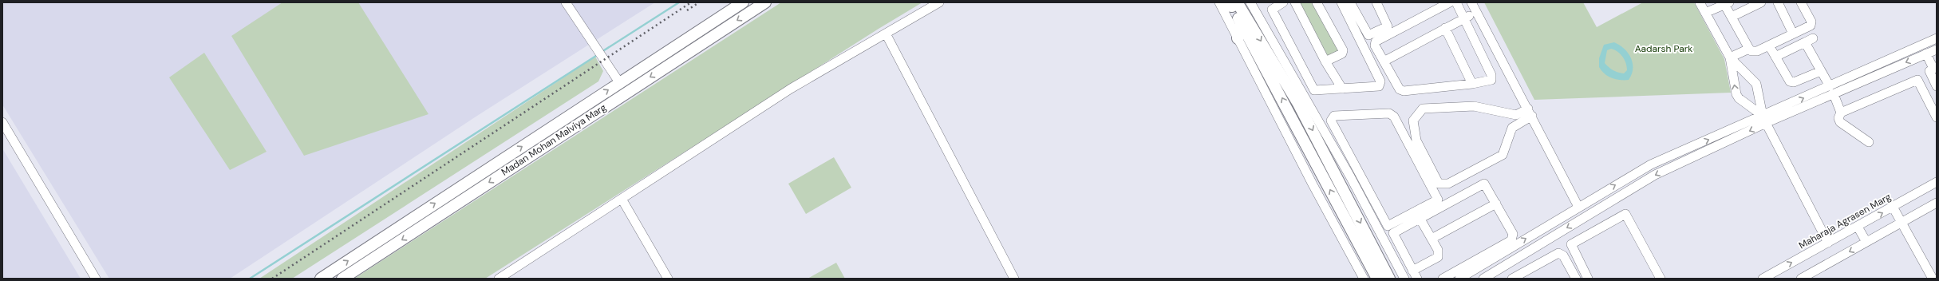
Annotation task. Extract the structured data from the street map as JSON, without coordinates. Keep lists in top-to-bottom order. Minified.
{"streets":{"main road":["Madan Mohan Malviya Marg"],"street":["Maharaja Agrasen Marg"]},"parks":["Aadarsh Park"]}
